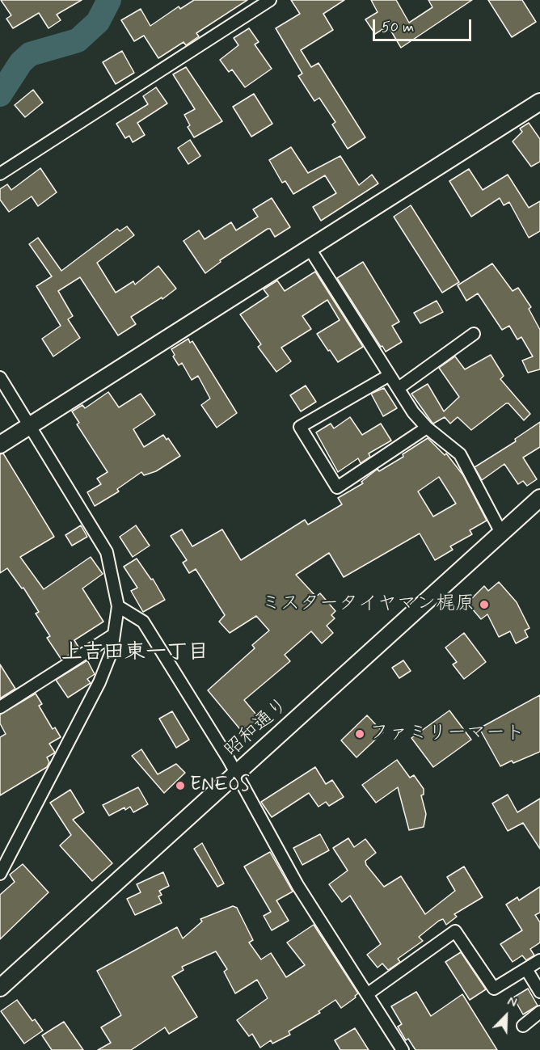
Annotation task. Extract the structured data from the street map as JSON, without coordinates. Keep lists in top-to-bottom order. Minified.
{"streets":{"street":["昭和通り"]},"districts":["上吉田東一丁目"],"places":["ミスタータイヤマン梶原","ファミリーマート","ENEOS"],"scale_bar":"50 m","north":"top right"}
